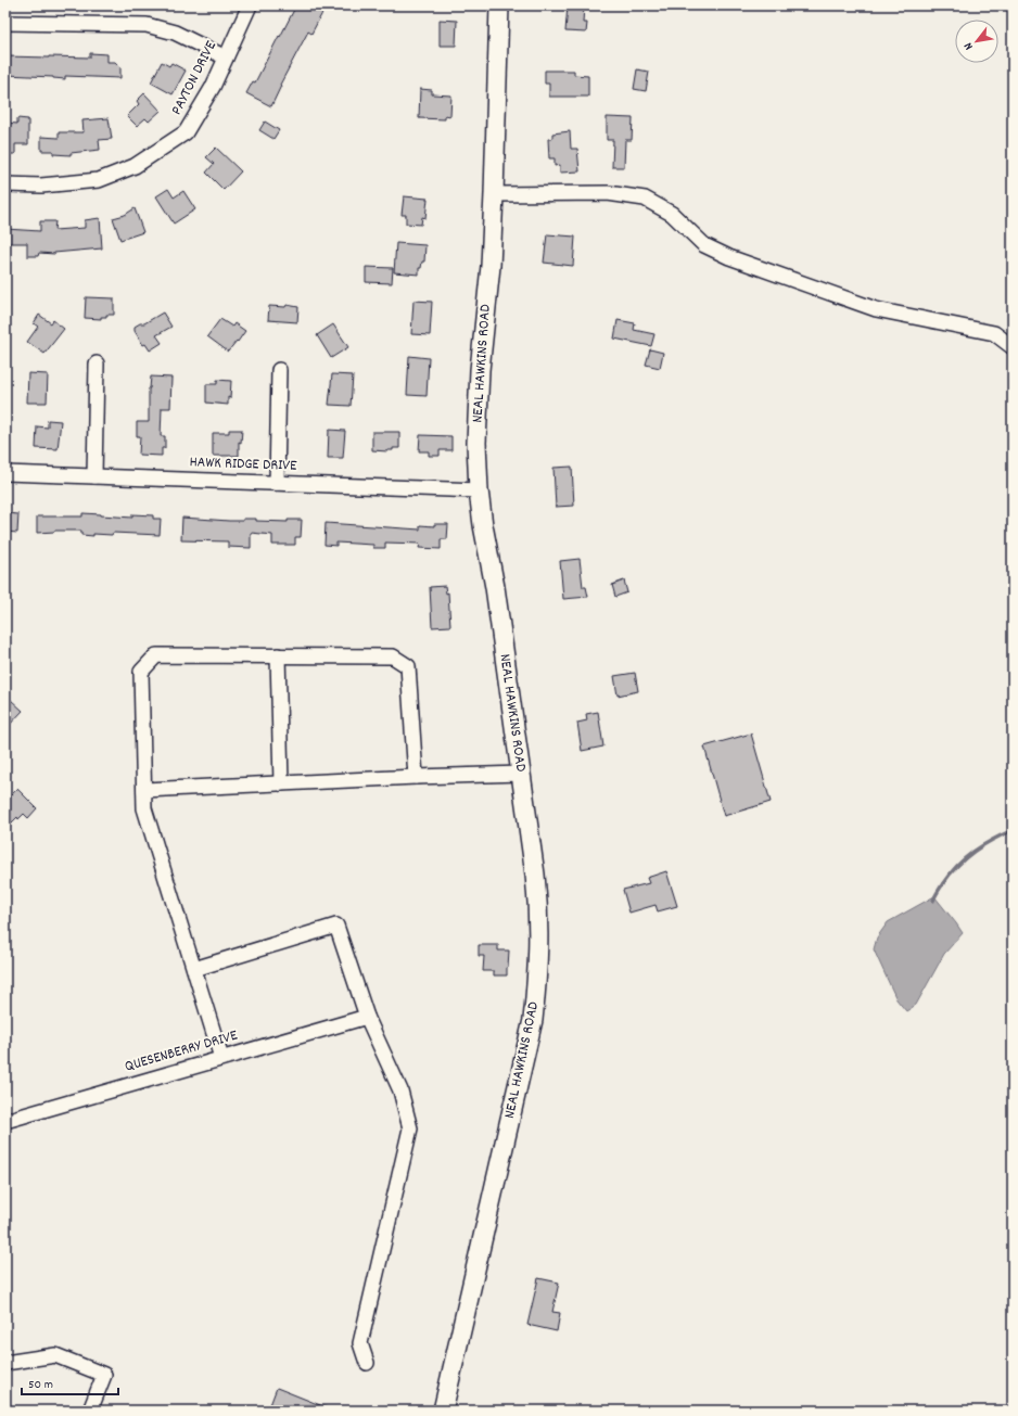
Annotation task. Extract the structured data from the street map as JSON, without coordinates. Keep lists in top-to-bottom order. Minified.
{"streets":{"street":["PAYTON DRIVE","NEAL HAWKINS ROAD","HAWK RIDGE DRIVE","QUESENBERRY DRIVE"]},"crossings":[["NEAL HAWKINS ROAD","HAWK RIDGE DRIVE"]],"scale_bar":"50 m","north":"bottom left"}
